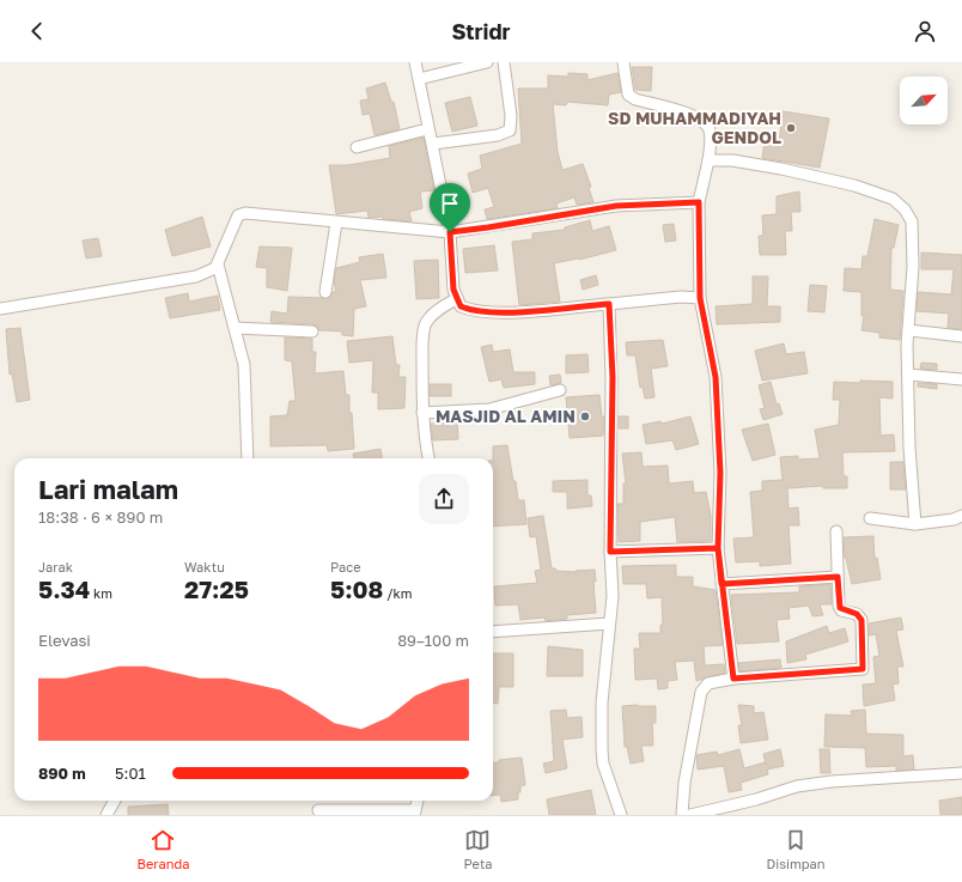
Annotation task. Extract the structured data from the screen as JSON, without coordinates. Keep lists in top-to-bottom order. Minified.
{"places":["SD MUHAMMADIYAH GENDOL","MASJID AL AMIN"],"north":"top right","page":{"header":"Stridr","heading":["Lari malam","18:38 · 6 × 890 m"],"stats":[["Jarak","5.34 km"],["Waktu","27:25"],["Pace","5:08 /km"]],"chart":["Elevasi","89–100 m"],"list":[{"name":"890 m","note":"5:01"}],"tabs":["Beranda","Peta","Disimpan"]}}
